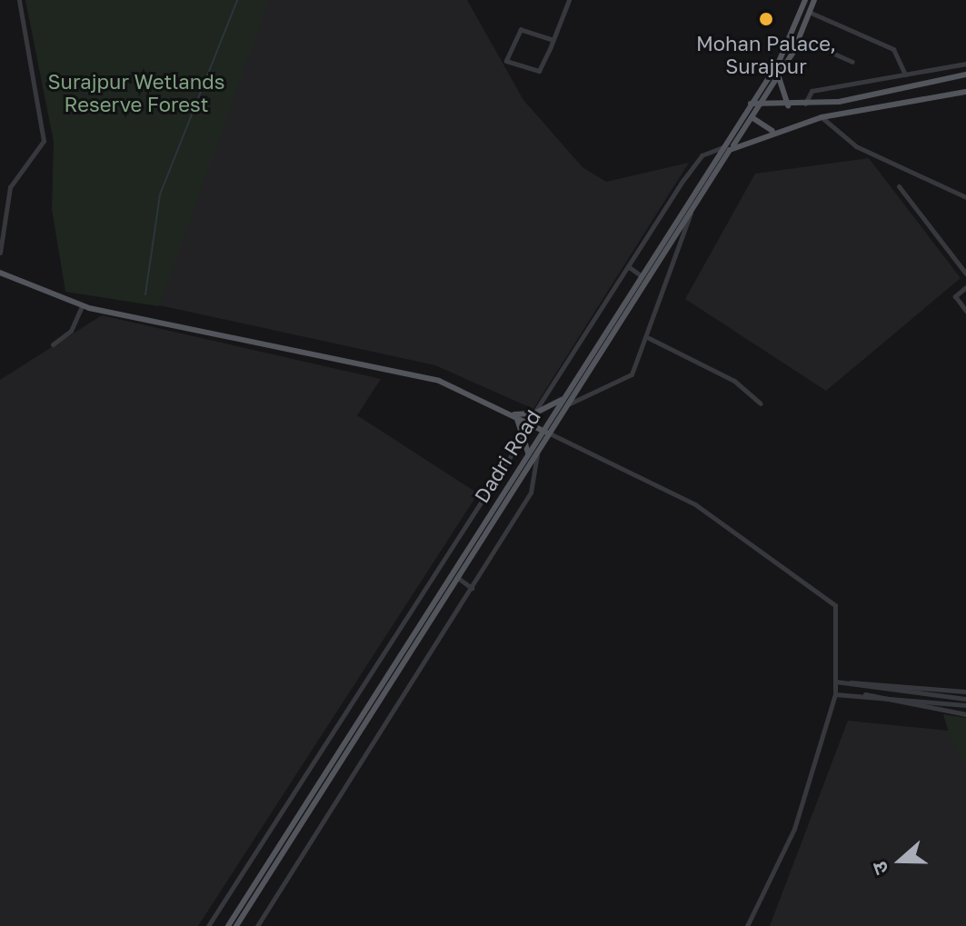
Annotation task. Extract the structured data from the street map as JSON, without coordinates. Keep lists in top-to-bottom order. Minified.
{"streets":{"main road":["Dadri Road"]},"parks":["Surajpur Wetlands Reserve Forest"],"places":["Mohan Palace, Surajpur"],"north":"left"}
